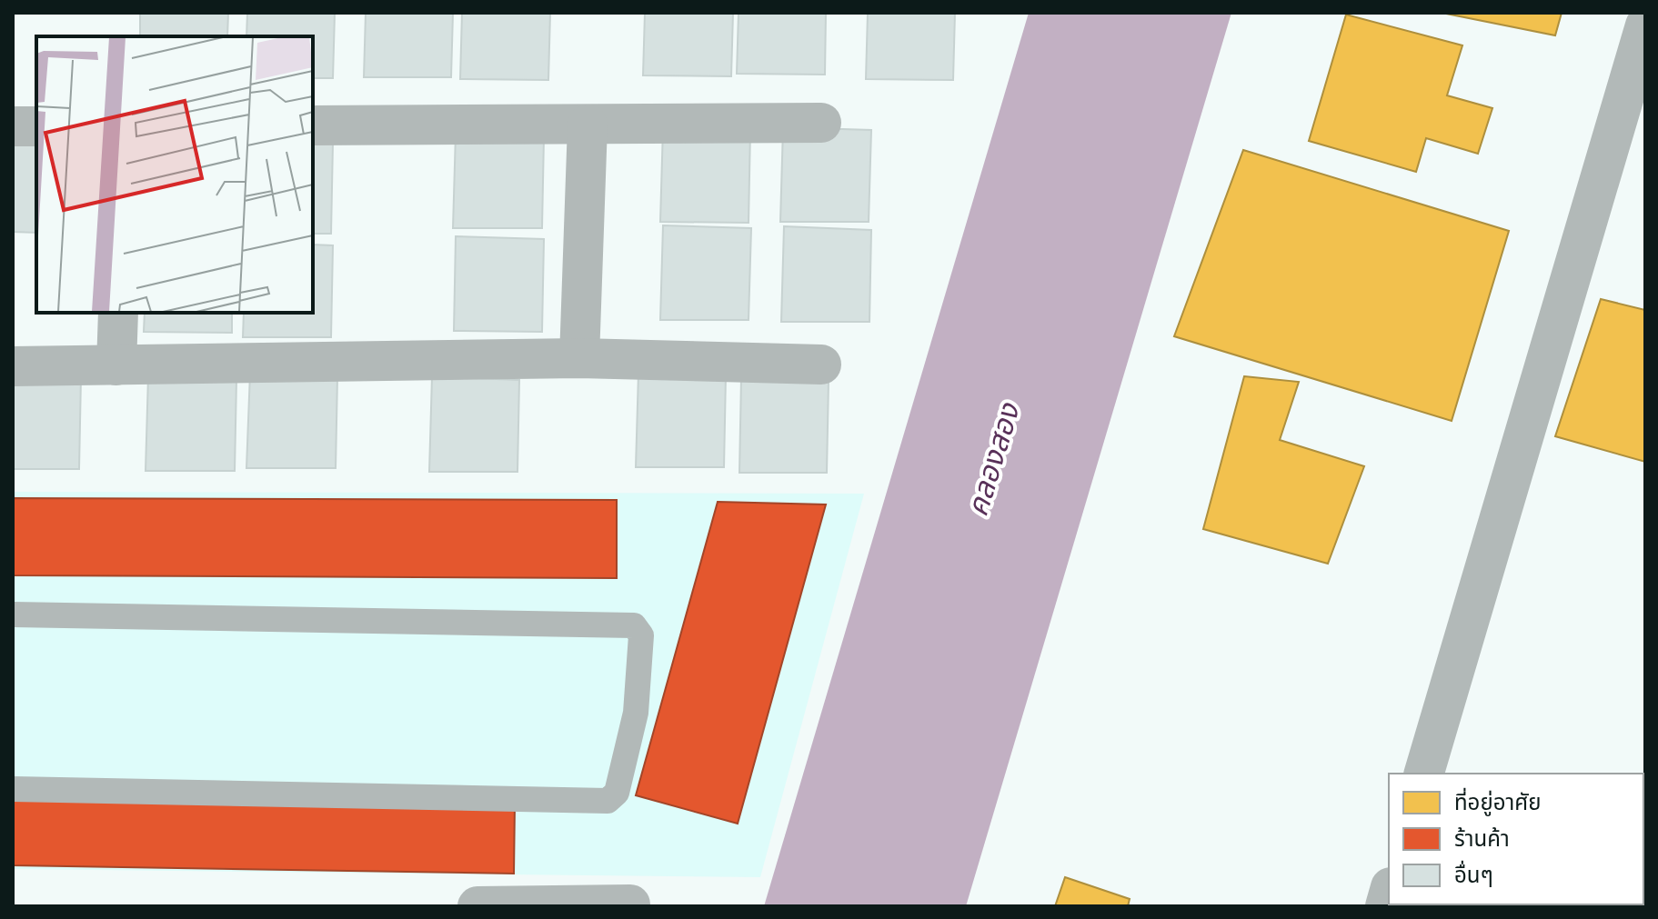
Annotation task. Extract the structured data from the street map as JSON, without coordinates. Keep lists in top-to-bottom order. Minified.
{"water":["คลองสอง"],"legend":["ที่อยู่อาศัย","ร้านค้า","อื่นๆ"]}
